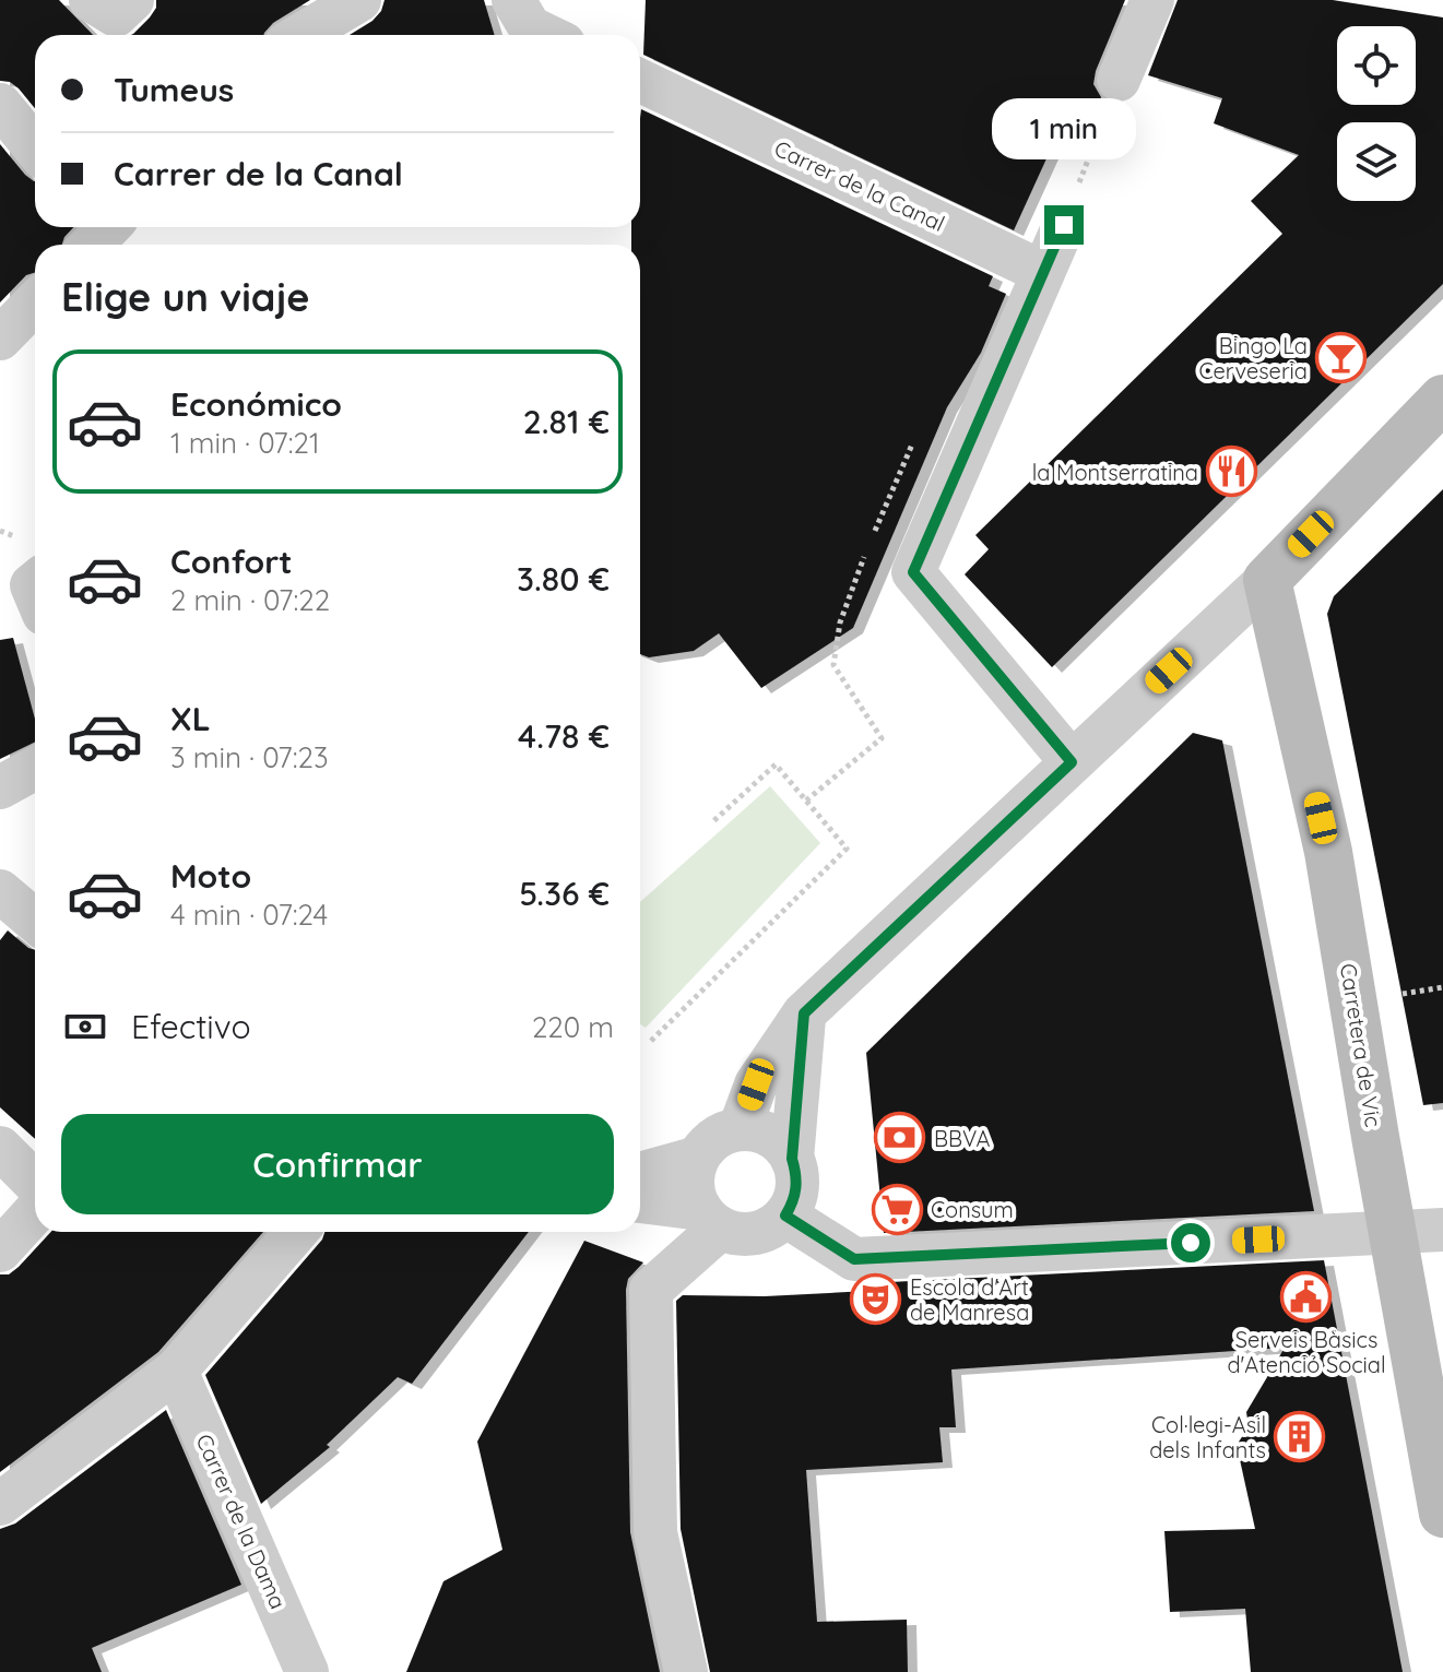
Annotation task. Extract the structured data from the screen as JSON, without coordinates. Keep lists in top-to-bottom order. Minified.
{"streets":{"main road":["Carretera de Vic"],"street":["Carrer de la Canal","Carrer de la Dama"]},"places":{"bar":["Bingo La Cerveseria"],"restaurant":["la Montserratina"],"bank":["BBVA"],"supermarket":["Consum"],"public building":["Serveis Bàsics d'Atenció Social"],"theatre":["Escola d'Art de Manresa"],"building":["Col·legi-Asil dels Infants"]},"page":{"banner":["Tumeus","Carrer de la Canal"],"bubble":"1 min","heading":"Elige un viaje","list":[{"name":"Económico","note":"1 min · 07:21","value":"2.81 €"},{"name":"Confort","note":"2 min · 07:22","value":"3.80 €"},{"name":"XL","note":"3 min · 07:23","value":"4.78 €"},{"name":"Moto","note":"4 min · 07:24","value":"5.36 €"}],"pay":["Efectivo","220 m"],"buttons":"Confirmar"}}
